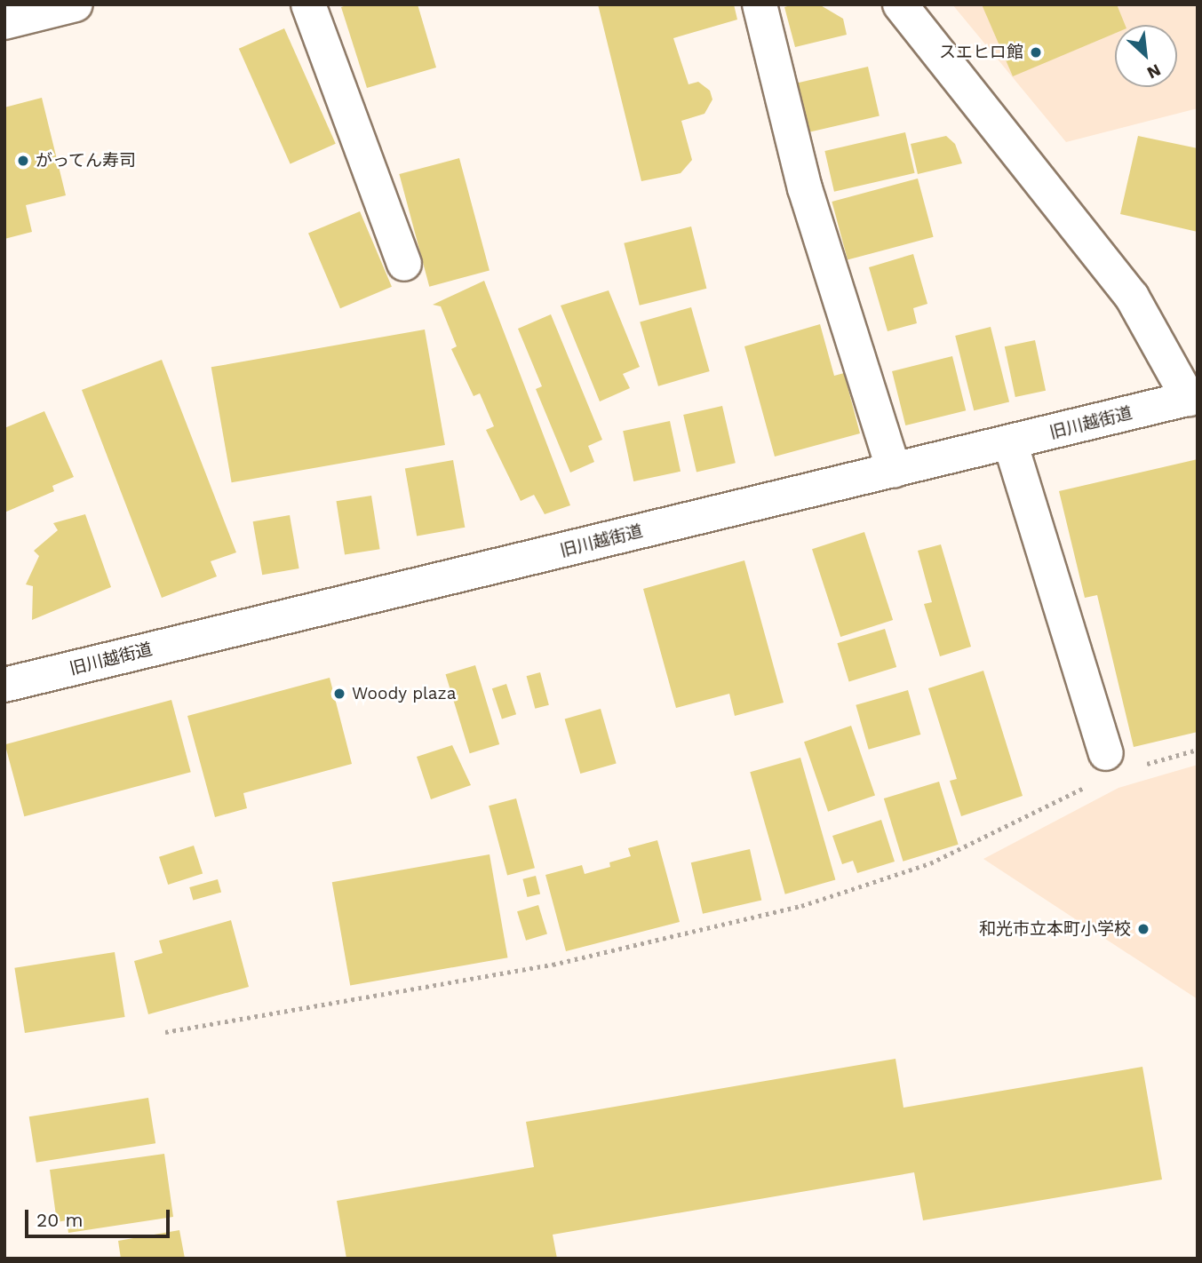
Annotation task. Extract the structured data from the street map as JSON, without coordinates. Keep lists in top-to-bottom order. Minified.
{"streets":{"main road":["旧川越街道"]},"places":["スエヒロ館","がってん寿司","Woody plaza","和光市立本町小学校"],"scale_bar":"20 m","north":"bottom right"}
